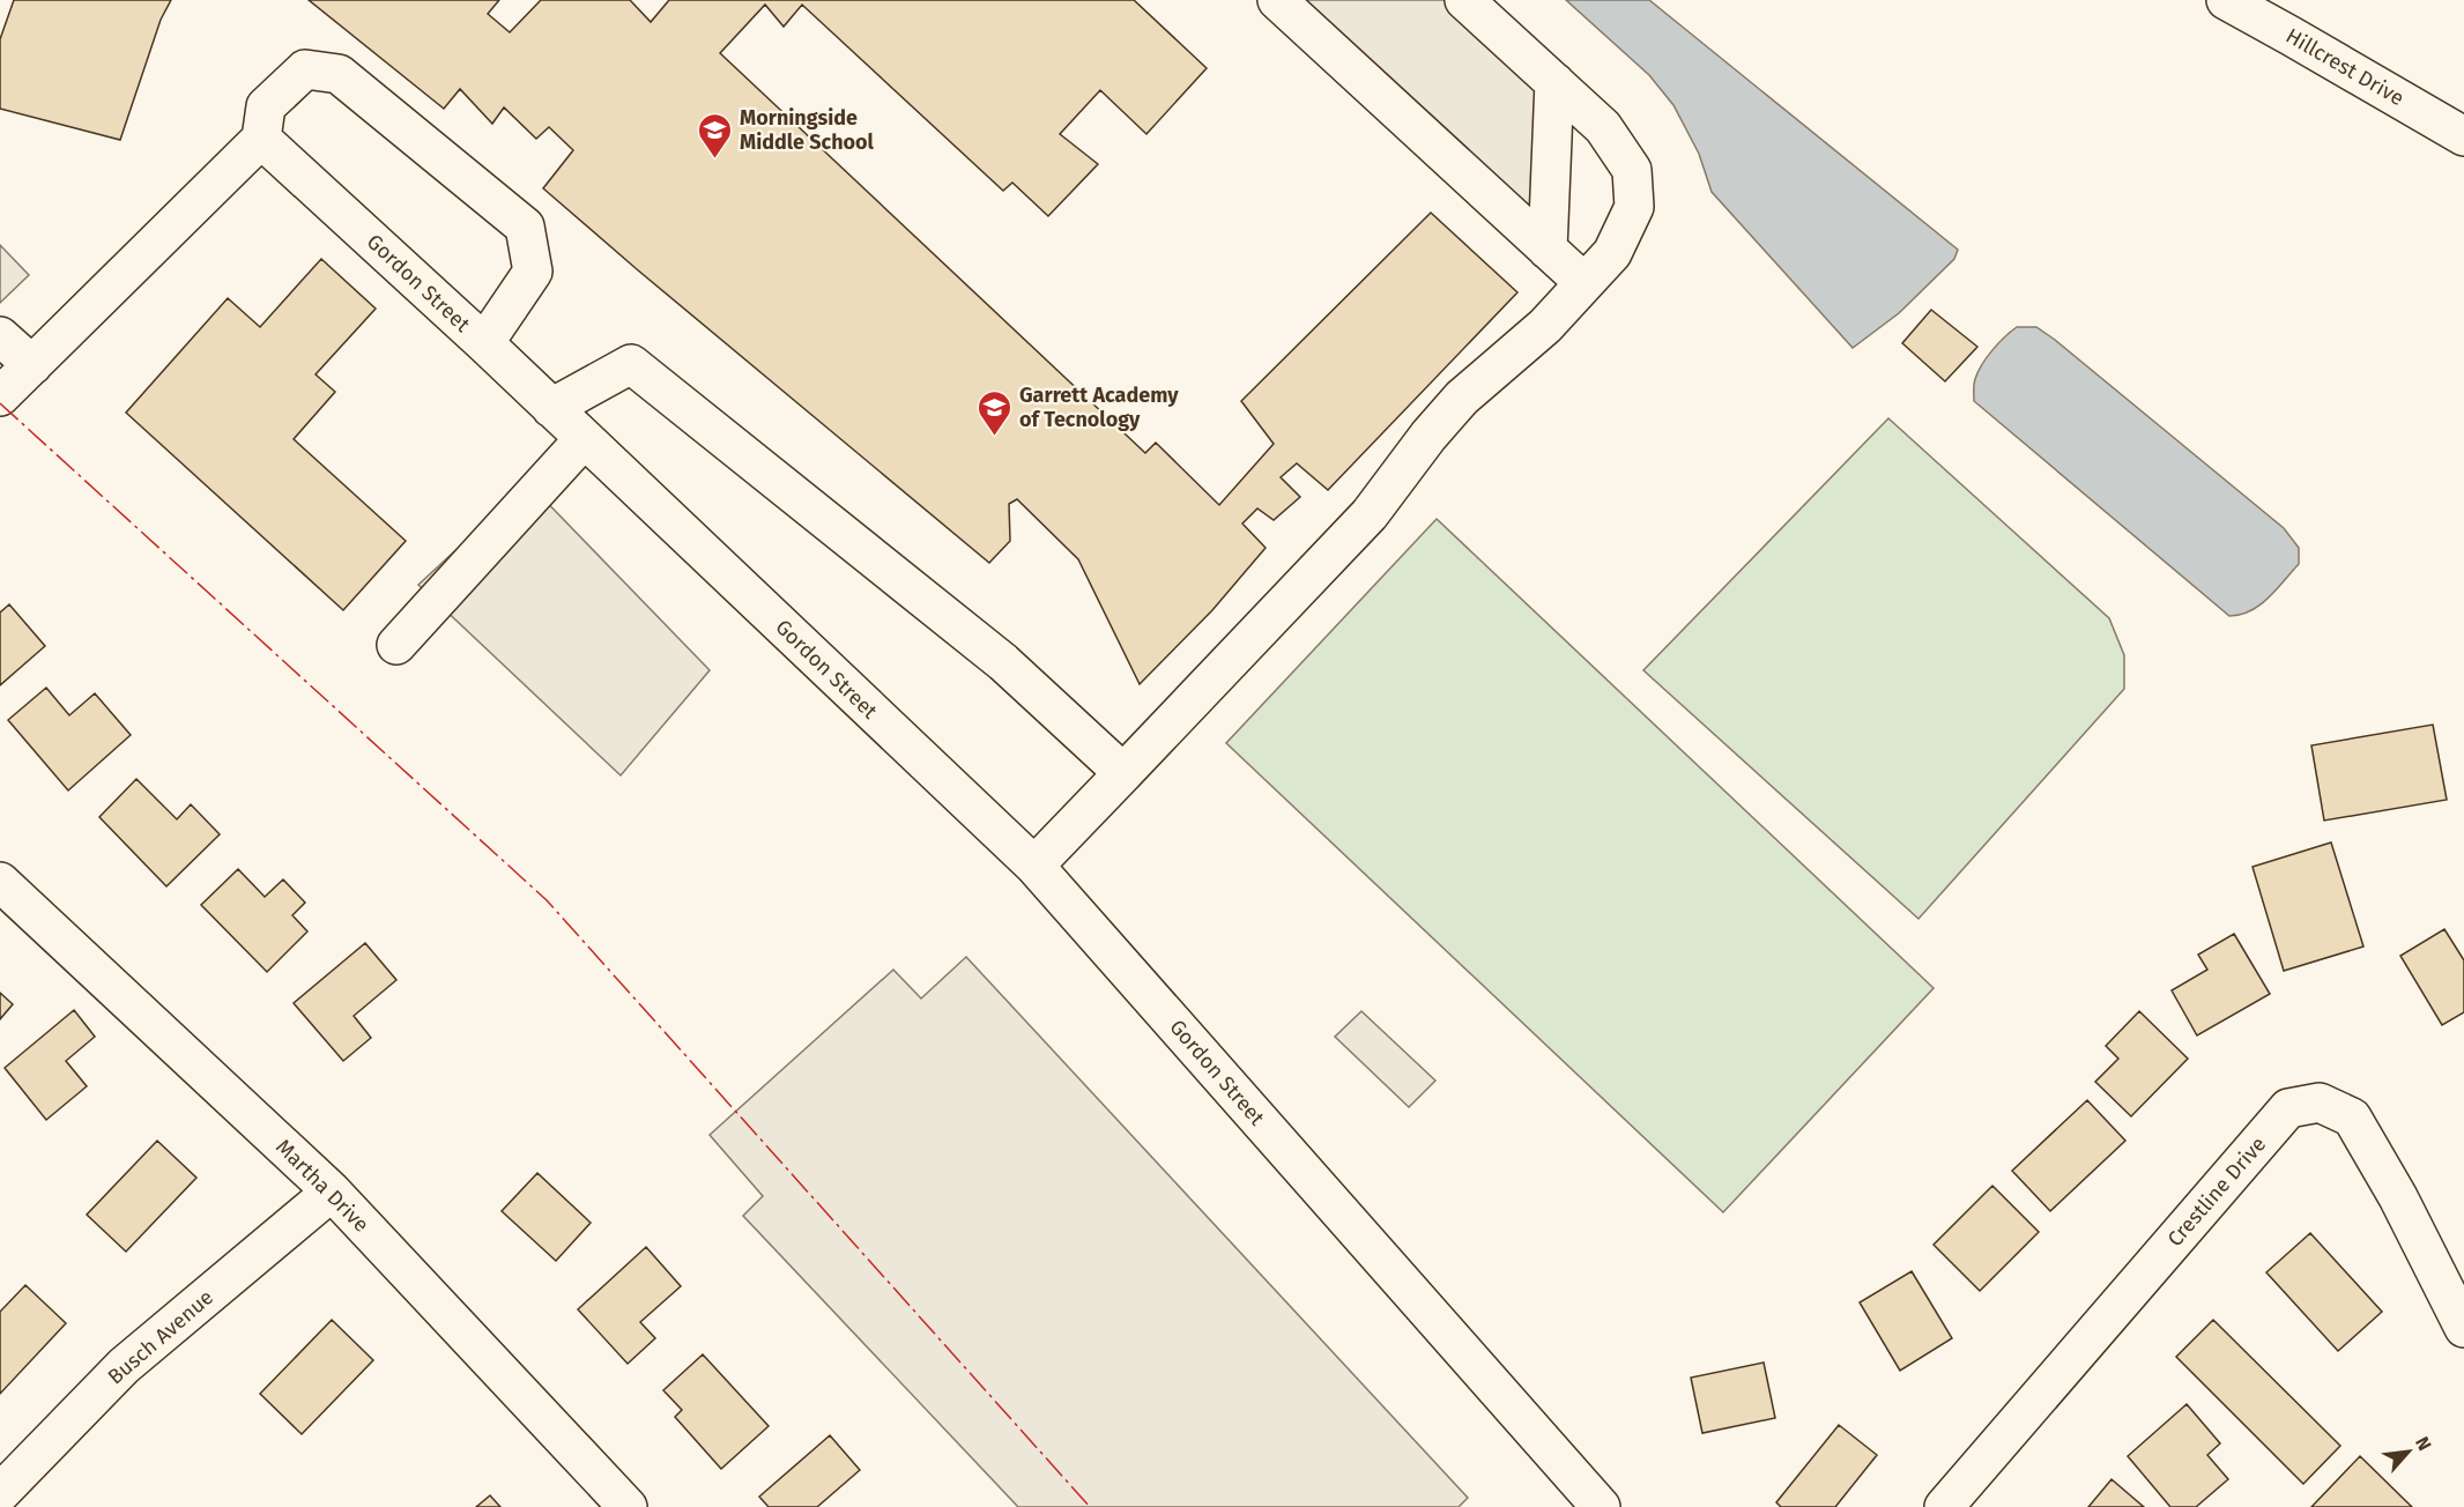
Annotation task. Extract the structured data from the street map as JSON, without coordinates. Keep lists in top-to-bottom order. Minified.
{"streets":{"street":["Hillcrest Drive","Gordon Street","Martha Drive","Crestline Drive","Busch Avenue"]},"crossings":[["Martha Drive","Busch Avenue"]],"places":{"school or university":["Morningside Middle School","Garrett Academy of Tecnology"]},"north":"top right"}
